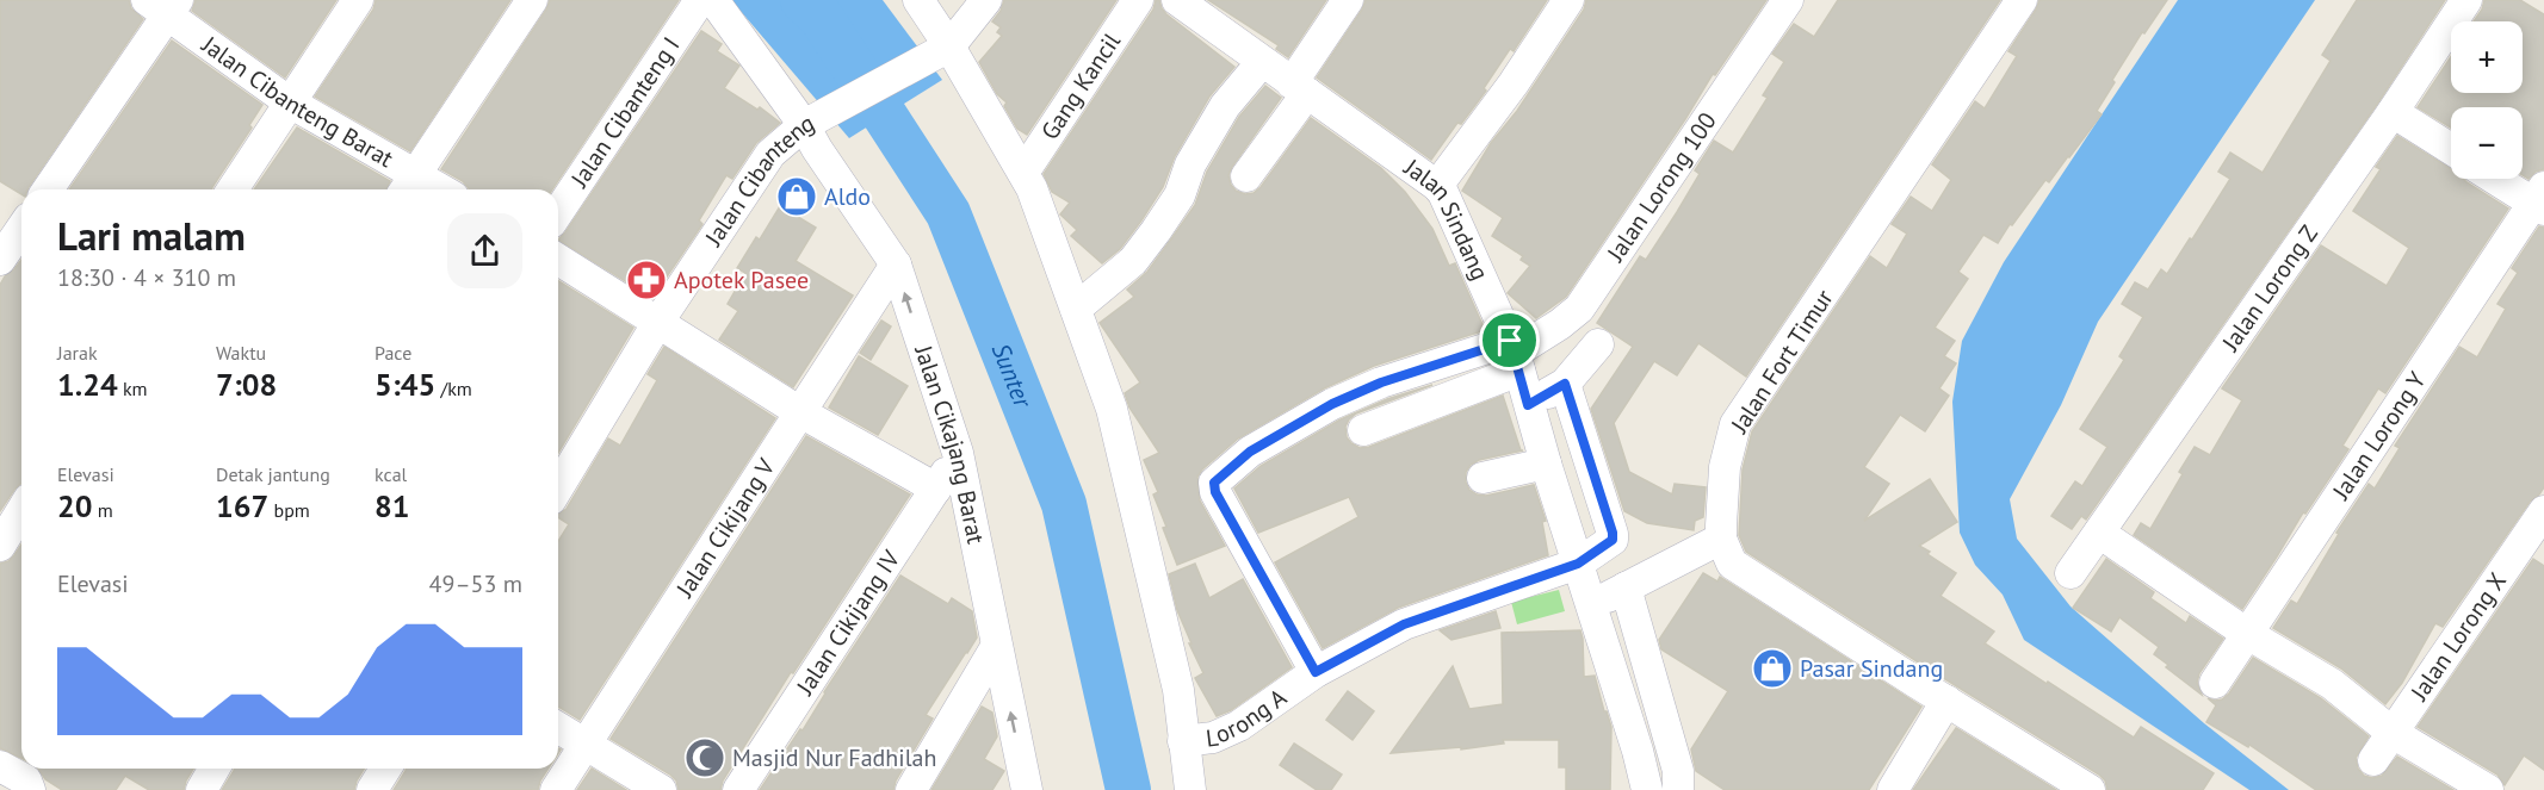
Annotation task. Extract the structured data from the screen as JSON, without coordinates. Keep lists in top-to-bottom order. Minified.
{"streets":{"street":["Gang Kancil","Jalan Cibanteng Barat","Jalan Cibanteng I","Jalan Cibanteng","Jalan Lorong 100","Jalan Sindang","Jalan Lorong Z","Jalan Fort Timur","Jalan Lorong Y","Jalan Cikajang Barat","Jalan Cikijang V","Jalan Cikijang IV","Jalan Lorong X","Lorong A"]},"crossings":[["Jalan Cibanteng","Jalan Cikajang Barat"],["Jalan Lorong 100","Jalan Sindang"],["Jalan Sindang","Lorong A"],["Jalan Cikajang Barat","Jalan Cikijang V"],["Jalan Cikajang Barat","Jalan Cikijang IV"]],"water":["Sunter"],"places":{"shop":["Aldo","Pasar Sindang"],"pharmacy":["Apotek Pasee"],"mosque":["Masjid Nur Fadhilah"]},"page":{"map_buttons":["+","−"],"heading":["Lari malam","18:30 · 4 × 310 m"],"stats":[["Jarak","1.24 km"],["Waktu","7:08"],["Pace","5:45 /km"],["Elevasi","20 m"],["Detak jantung","167 bpm"],["kcal","81"]],"chart":["Elevasi","49–53 m"]}}
